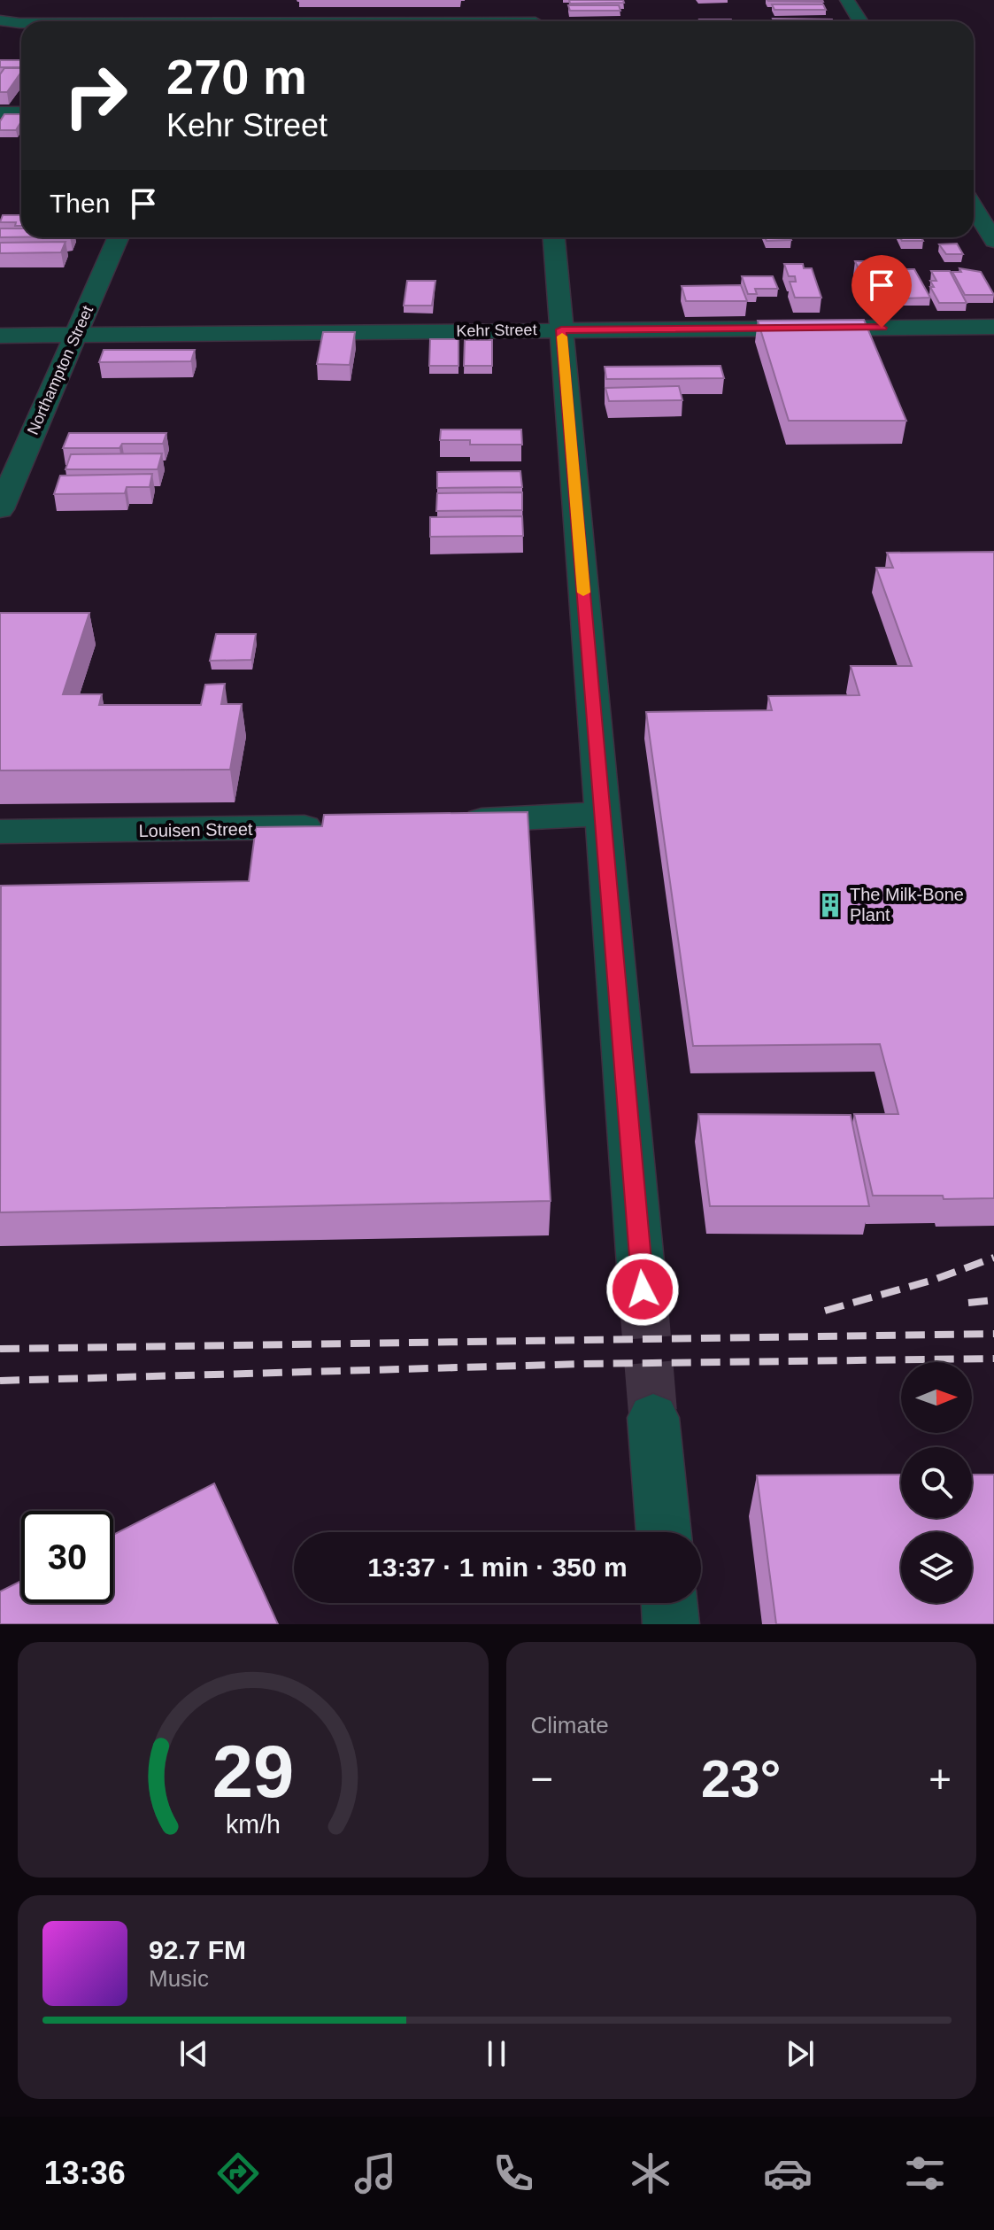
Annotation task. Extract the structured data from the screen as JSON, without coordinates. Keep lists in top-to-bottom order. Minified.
{"streets":{"street":["Kehr Street","Northampton Street","Louisen Street"]},"crossings":[["Kehr Street","Northampton Street"]],"places":{"building":["The Milk-Bone Plant"]},"north":"right","page":{"turn":["270 m","Kehr Street"],"then":"Then","limit":"30","trip":"13:37 · 1 min · 350 m","tile":"Climate","heat":["−","23°","+"],"song":["92.7 FM","Music"],"tabs":"13:36","gauge":["29","km/h"]}}
